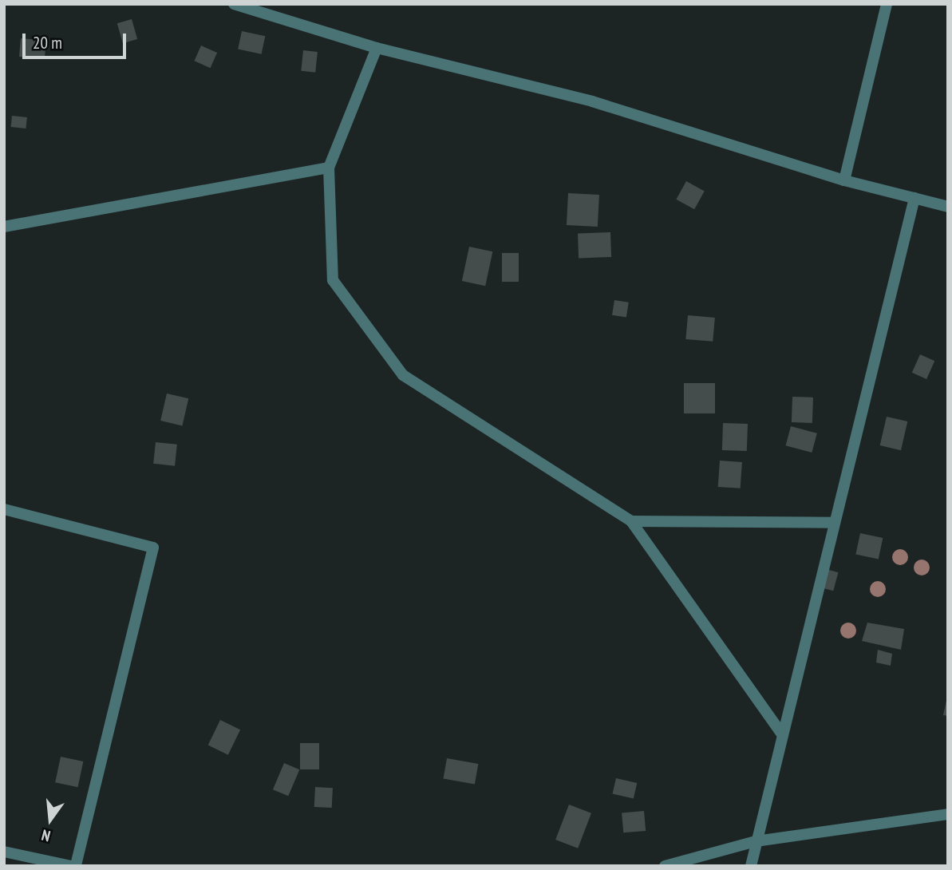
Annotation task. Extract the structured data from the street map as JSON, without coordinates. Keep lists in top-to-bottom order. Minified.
{"scale_bar":"20 m","north":"bottom"}
